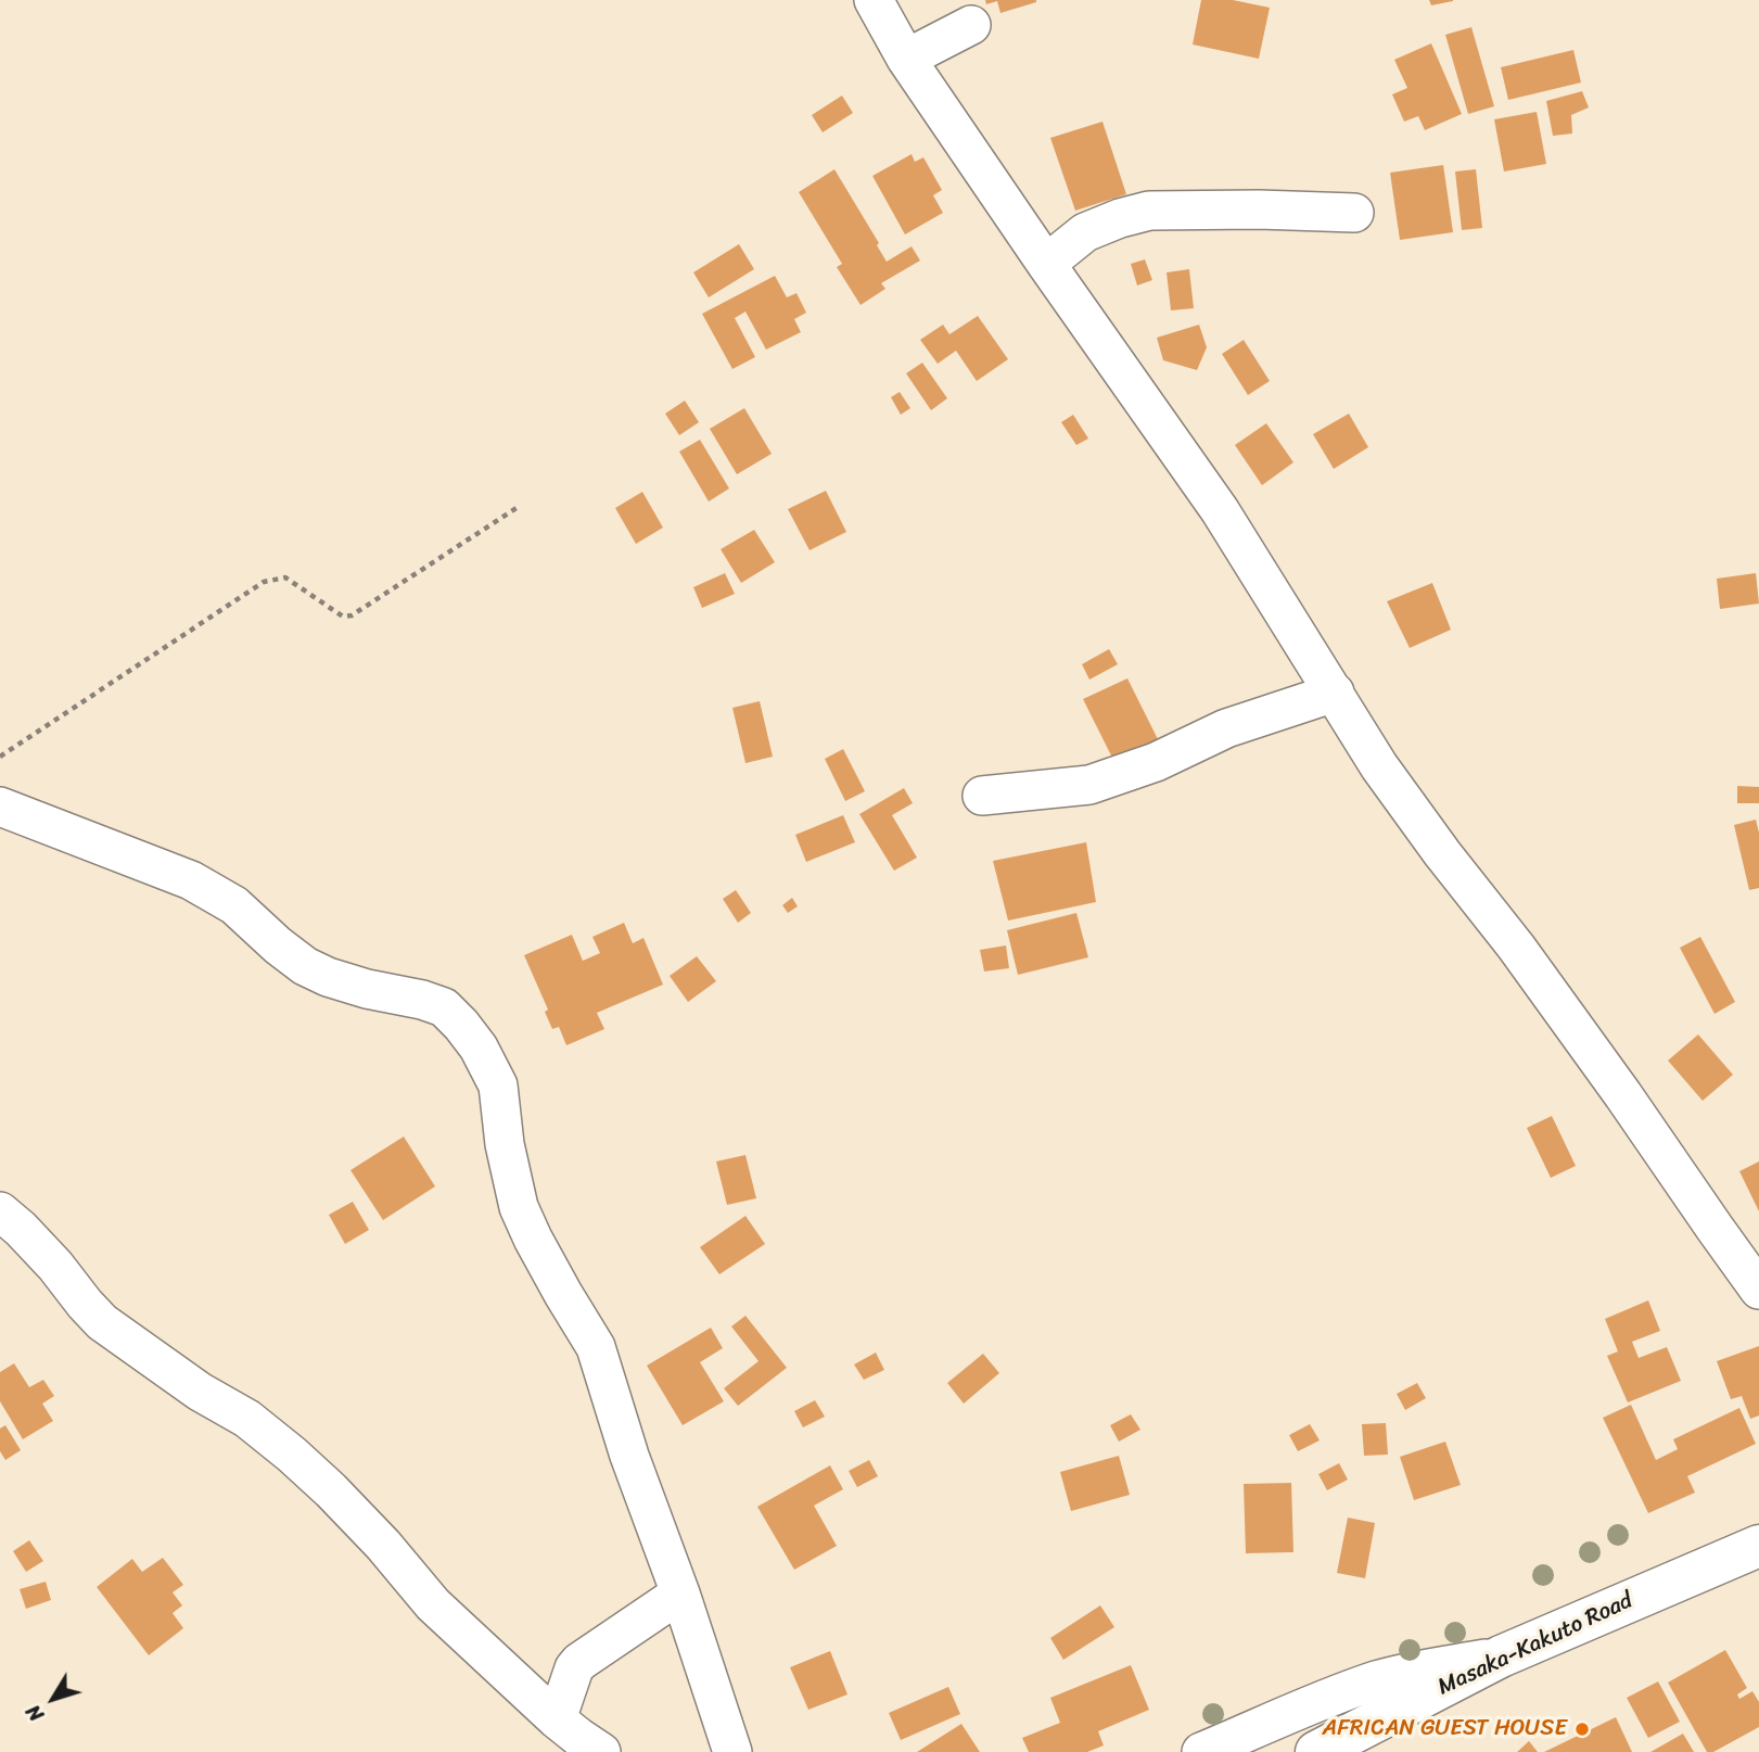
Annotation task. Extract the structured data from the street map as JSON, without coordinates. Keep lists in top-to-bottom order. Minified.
{"streets":{"highway":["Masaka-Kakuto Road"]},"places":["AFRICAN GUEST HOUSE"],"north":"bottom left"}
